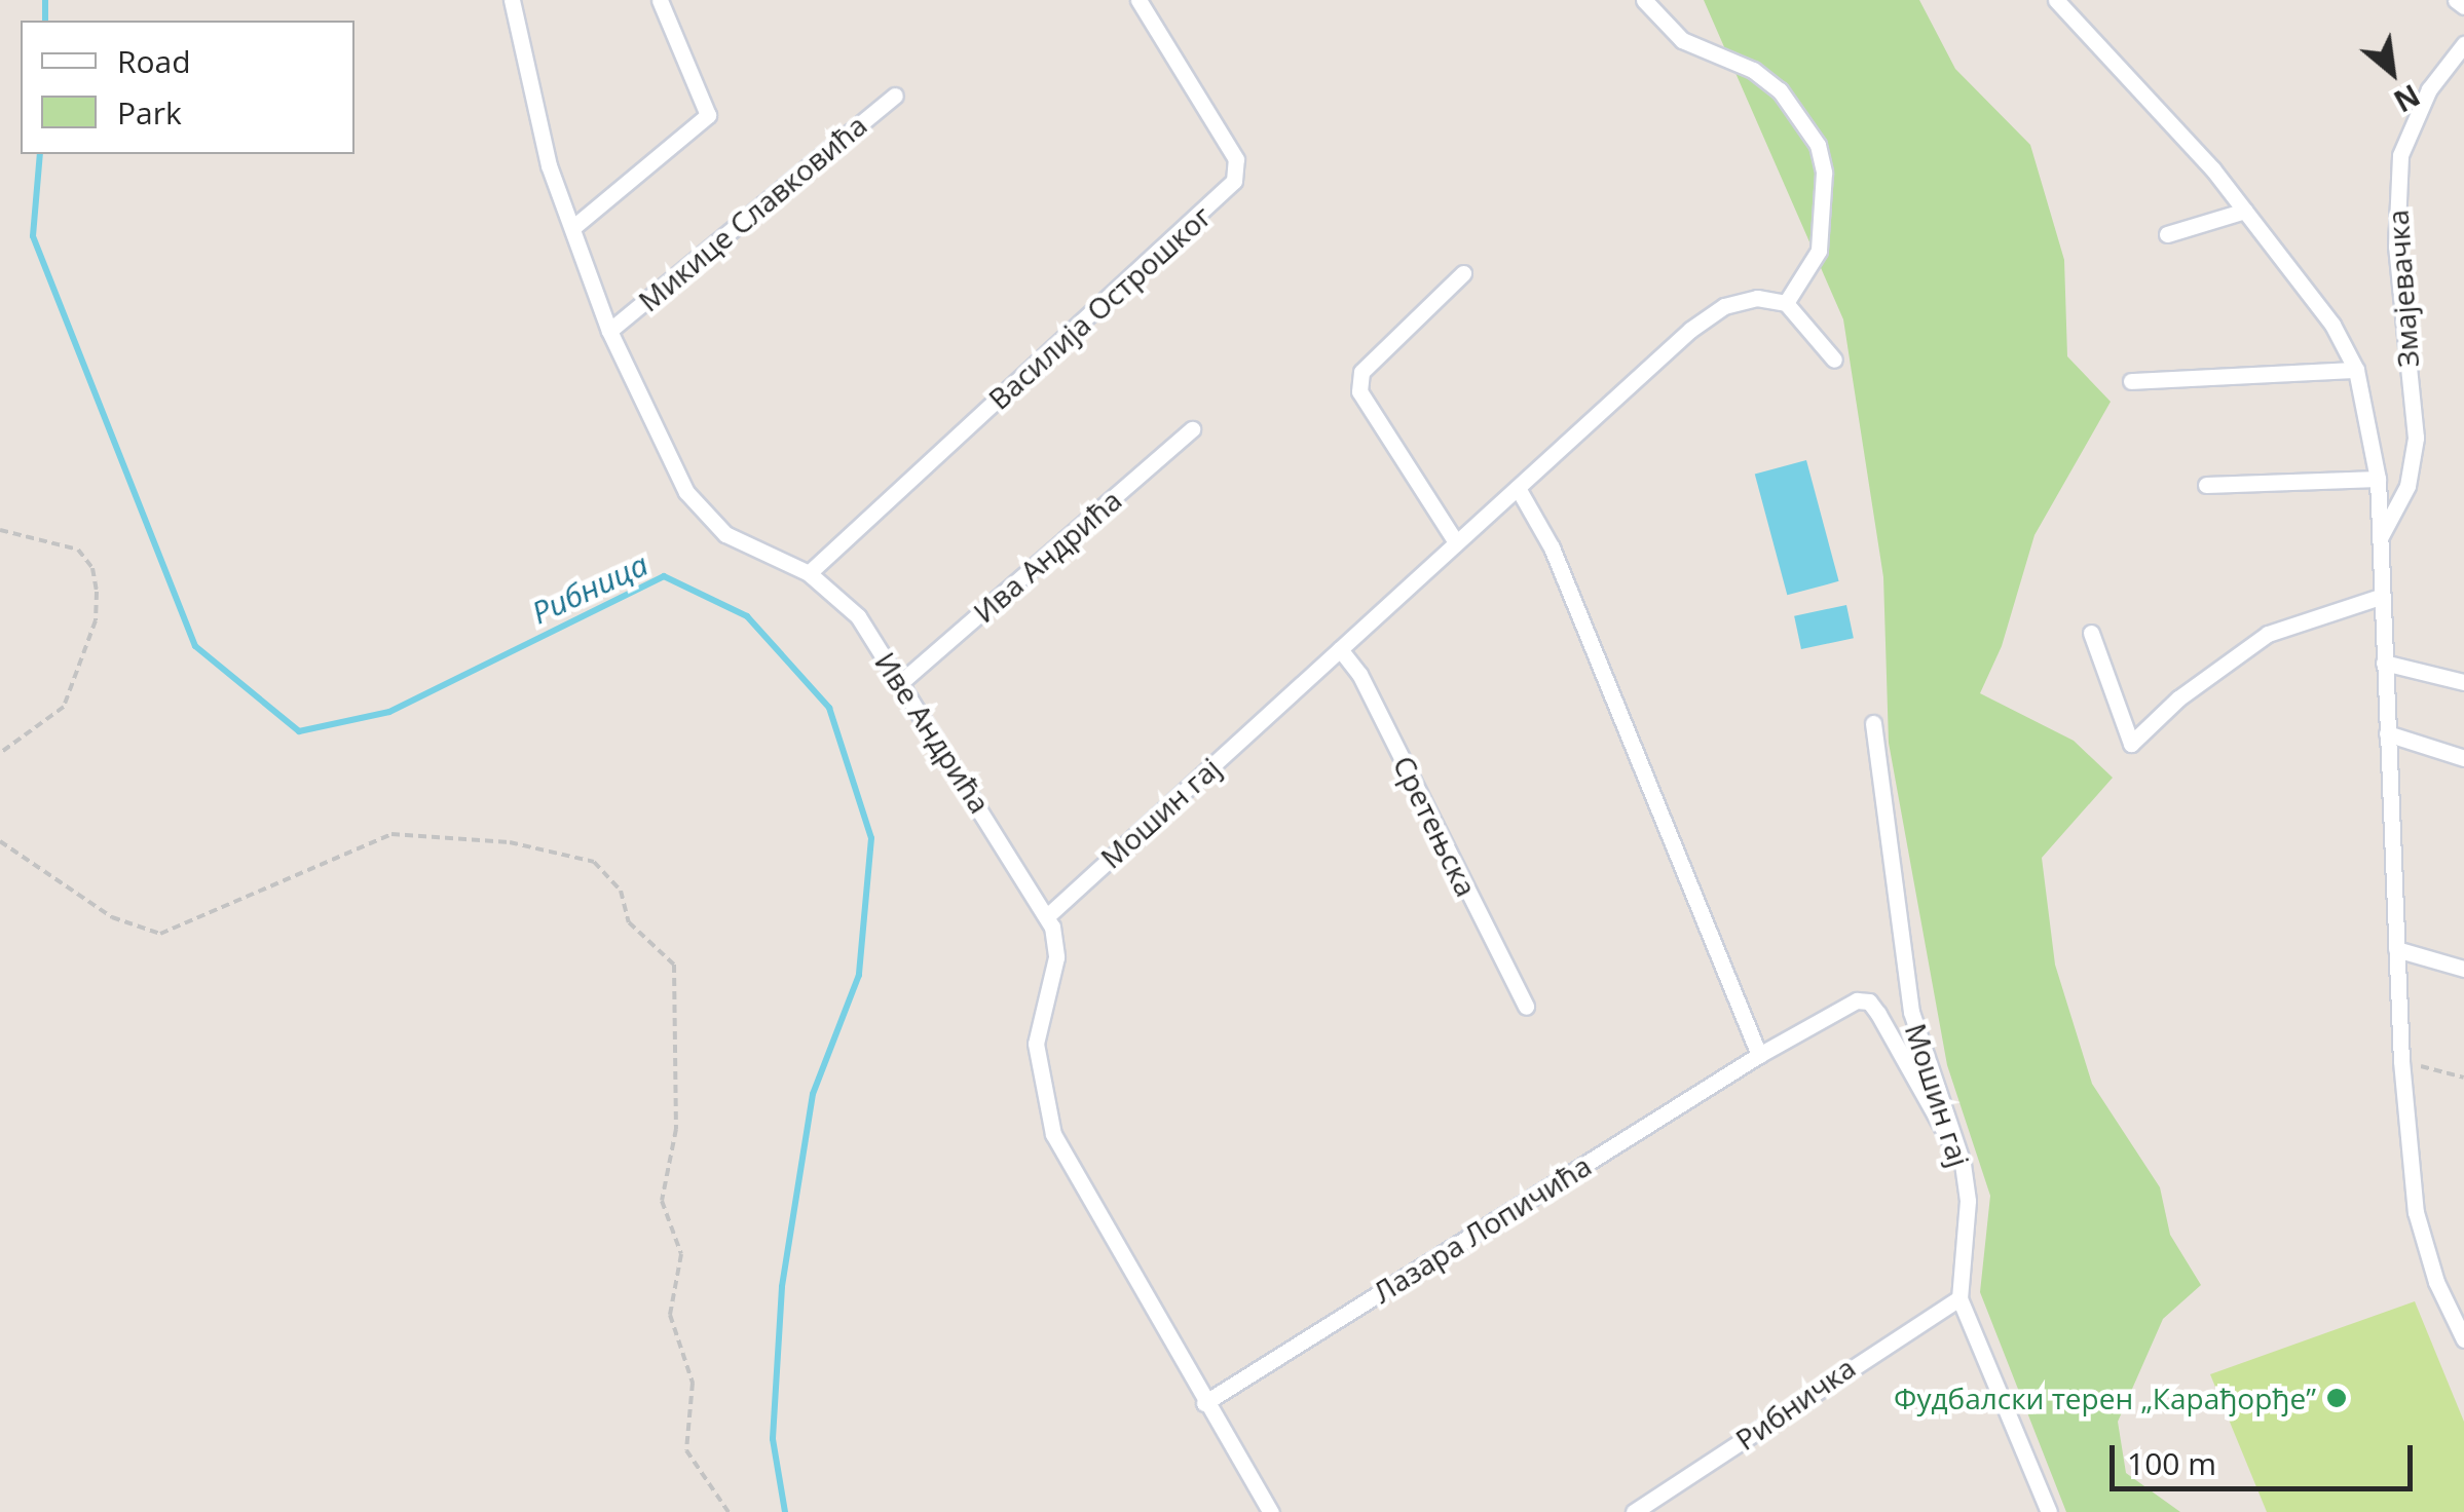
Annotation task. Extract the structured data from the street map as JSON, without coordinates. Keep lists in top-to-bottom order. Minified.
{"streets":{"street":["Микице Славковића","Змајевачка","Василија Острошког","Ива Андрића","Иве Андрића","Мошин гај","Сретењска","Лазара Лопичића","Рибничка"]},"crossings":[["Микице Славковића","Иве Андрића"],["Василија Острошког","Иве Андрића"],["Ива Андрића","Иве Андрића"],["Иве Андрића","Мошин гај"],["Иве Андрића","Лазара Лопичића"],["Мошин гај","Сретењска"],["Мошин гај","Лазара Лопичића"],["Мошин гај","Рибничка"]],"water":["Рибница"],"places":["Фудбалски терен „Карађорђе”"],"legend":["Road","Park"],"scale_bar":"100 m","north":"bottom right"}
